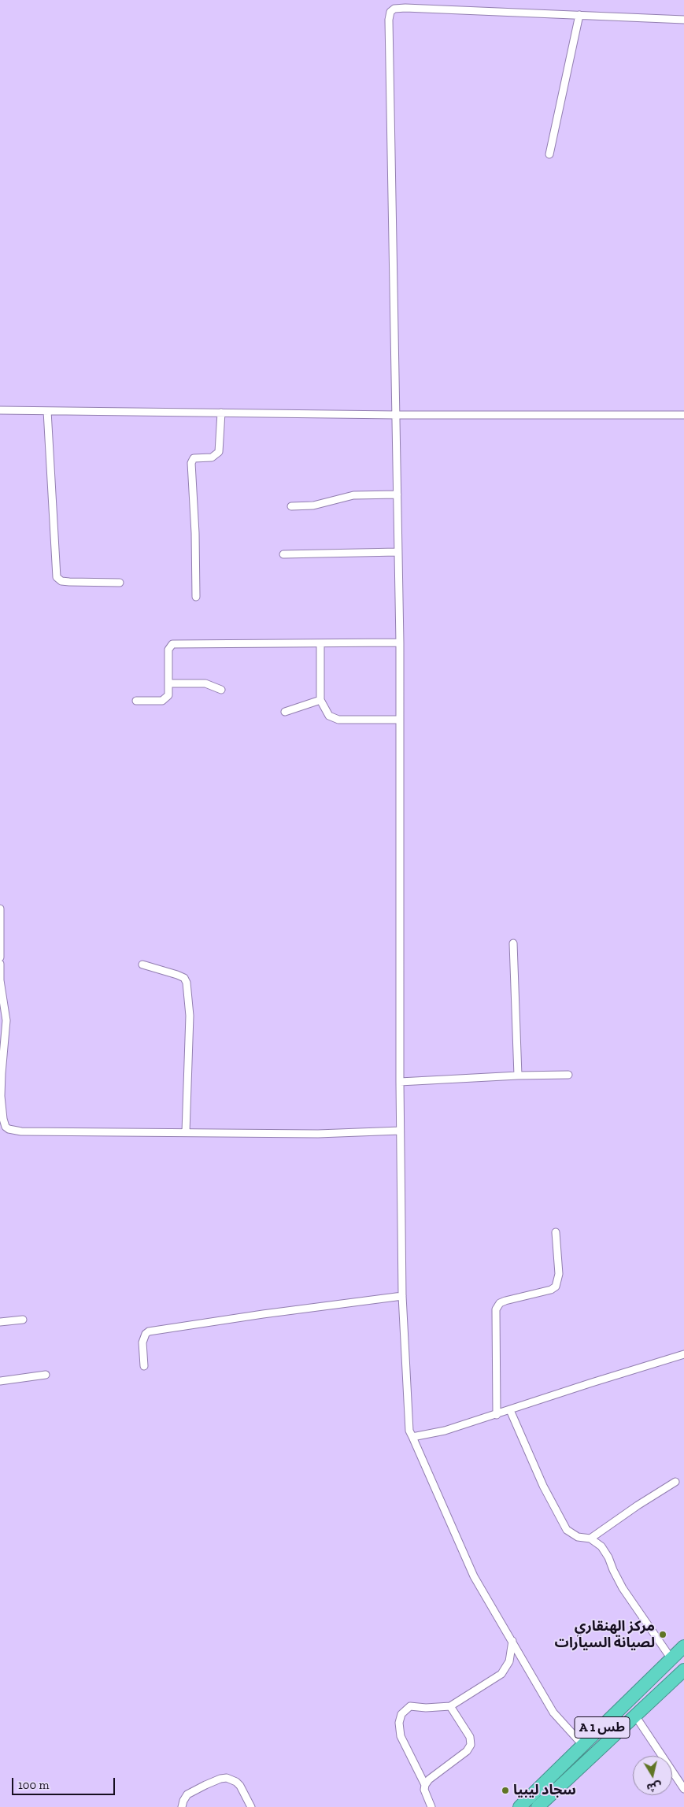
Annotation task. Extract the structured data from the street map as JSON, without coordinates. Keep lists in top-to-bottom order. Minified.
{"streets":{"highway":["A 1 طس"]},"places":["مركز الهنقاري لصيانة السيارات","سجاد ليبيا"],"scale_bar":"100 m","north":"bottom"}
